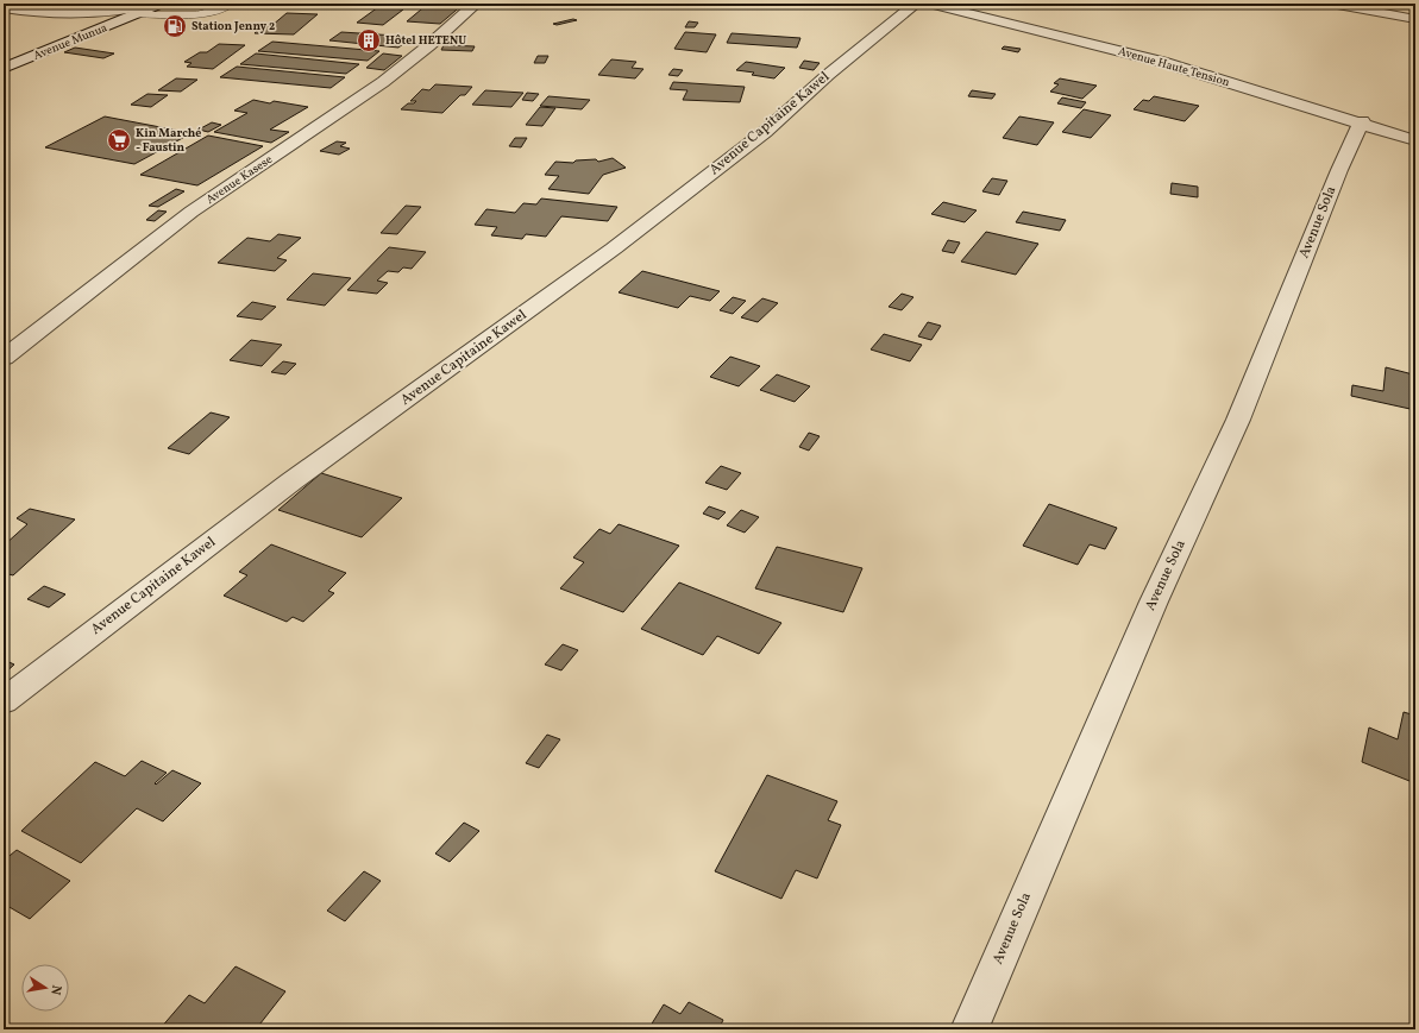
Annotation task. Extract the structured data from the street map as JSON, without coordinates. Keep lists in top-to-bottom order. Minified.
{"streets":{"street":["Avenue Munua","Avenue Haute Tension","Avenue Capitaine Kawel","Avenue Kasese","Avenue Sola"]},"crossings":[["Avenue Haute Tension","Avenue Sola"]],"places":{"fuel station":["Station Jenny 2"],"building":["Hôtel HETENU"],"supermarket":["Kin Marché - Faustin"]},"north":"right"}
